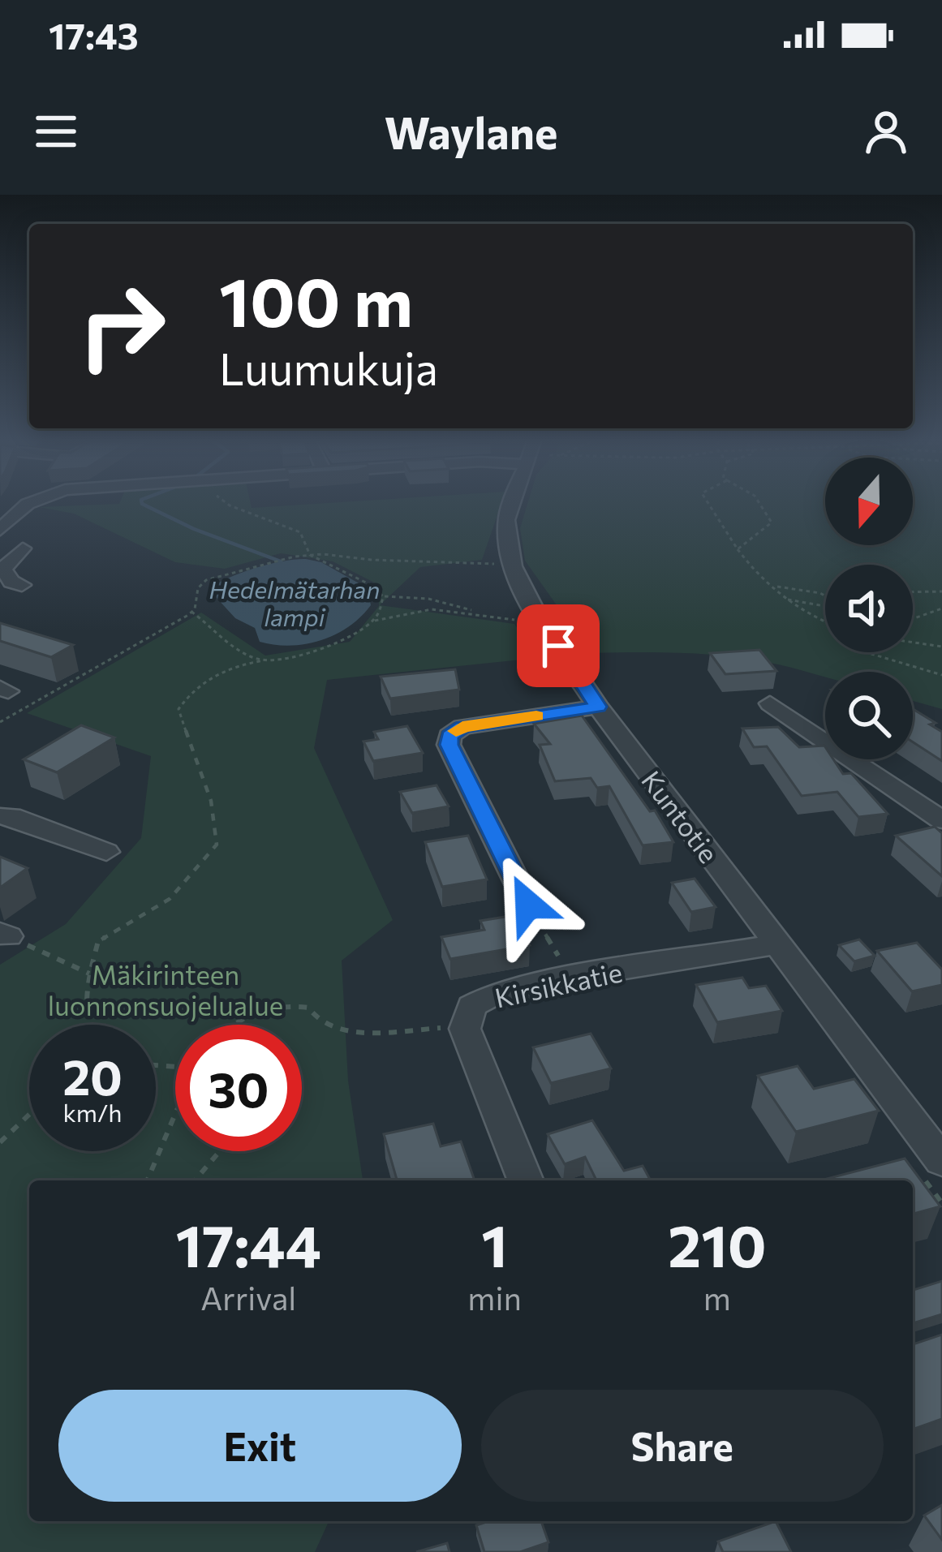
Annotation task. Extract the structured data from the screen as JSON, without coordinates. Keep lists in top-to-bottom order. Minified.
{"streets":{"street":["Kuntotie","Kirsikkatie"]},"crossings":[["Kuntotie","Kirsikkatie"]],"water":["Hedelmätarhan lampi"],"parks":["Mäkirinteen luonnonsuojelualue"],"north":"bottom","page":{"status":"17:43","header":"Waylane","turn":["100 m","Luumukuja"],"speed":"20 km/h","limit":"30","eta":["17:44","Arrival","1","min","210","m"],"buttons":["Exit","Share"]}}
